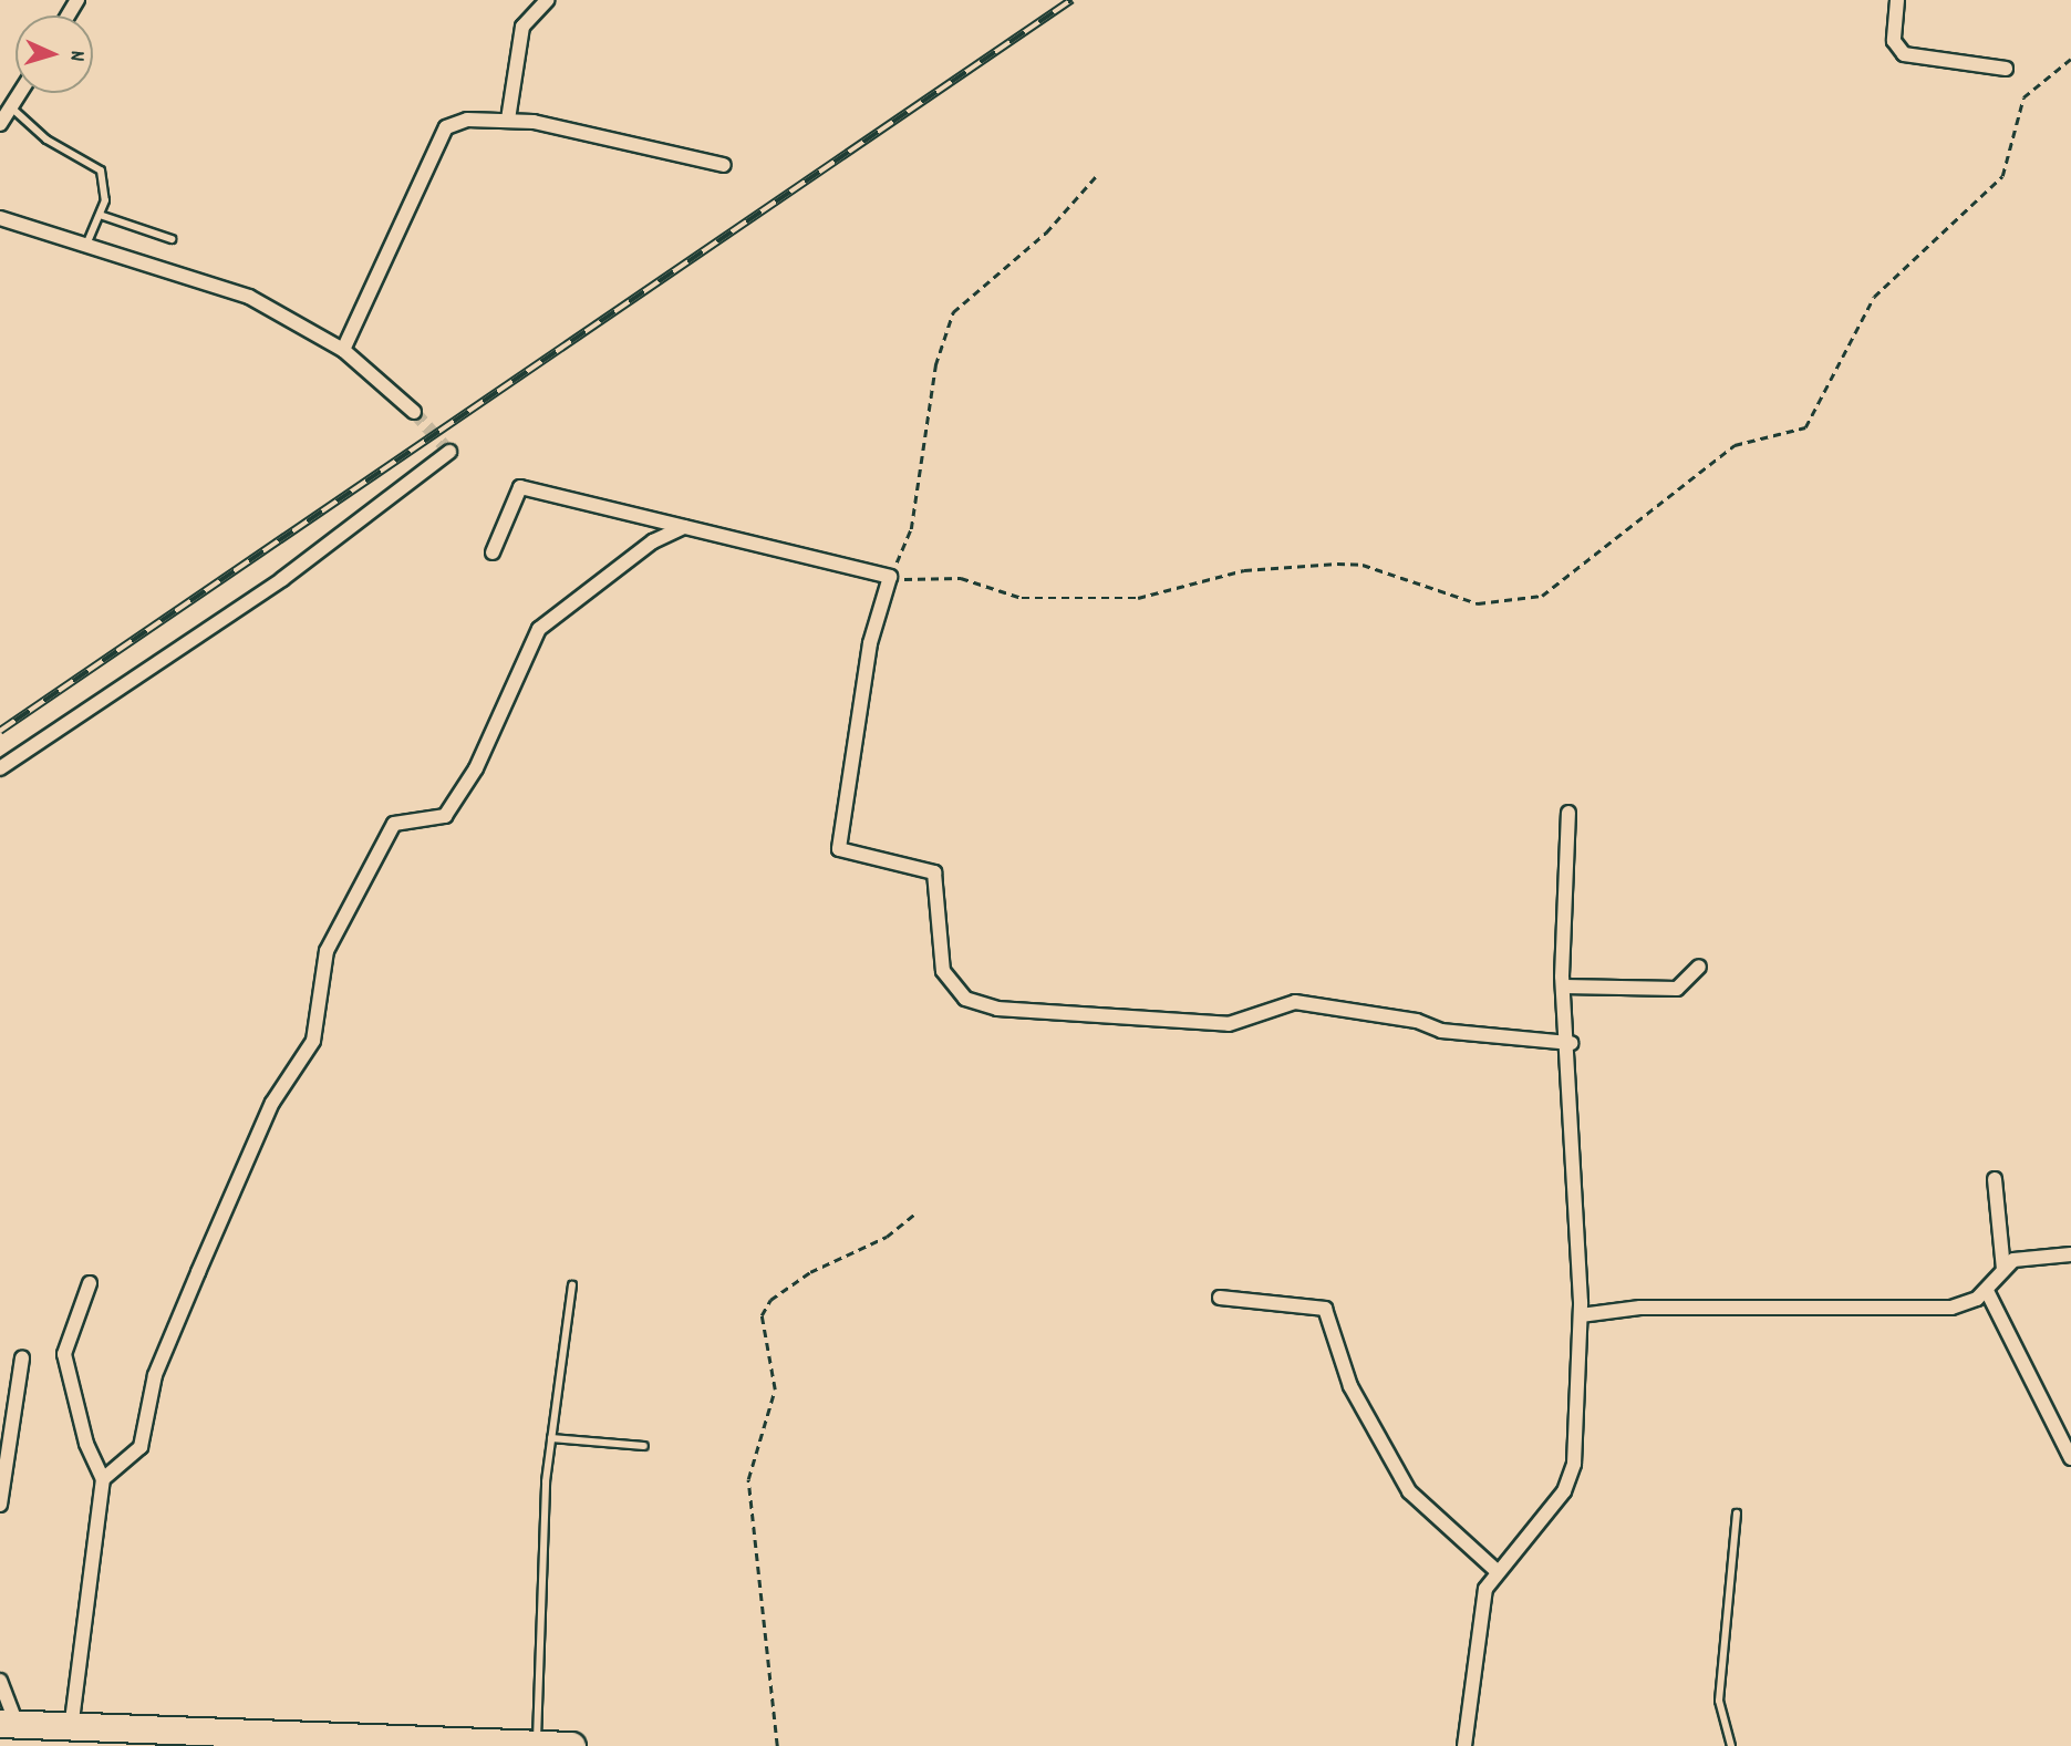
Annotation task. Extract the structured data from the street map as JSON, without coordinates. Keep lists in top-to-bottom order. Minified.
{"north":"right"}
